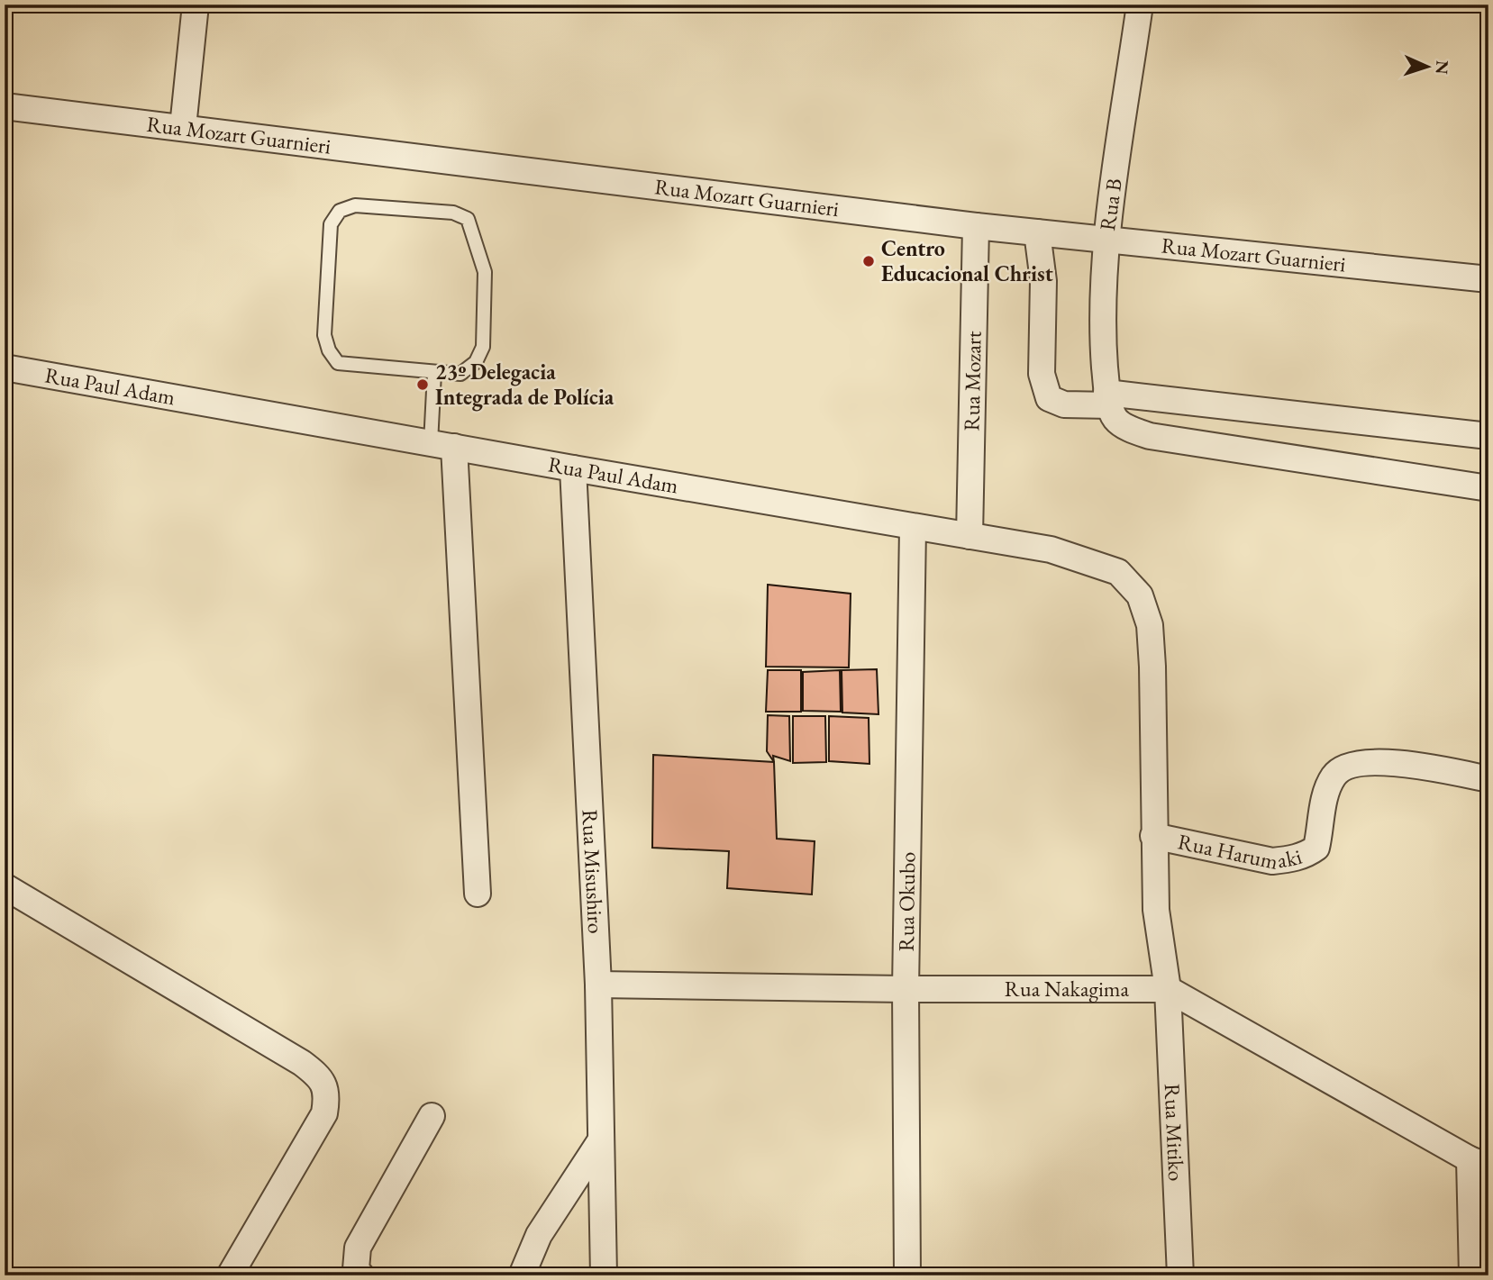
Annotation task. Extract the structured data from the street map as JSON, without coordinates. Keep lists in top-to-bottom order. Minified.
{"streets":{"street":["Rua Mozart Guarnieri","Rua B","Rua Mozart","Rua Paul Adam","Rua Harumaki","Rua Misushiro","Rua Okubo","Rua Nakagima","Rua Mitiko"]},"crossings":[["Rua Mozart Guarnieri","Rua B"],["Rua Mozart Guarnieri","Rua Mozart"],["Rua Mozart","Rua Paul Adam"],["Rua Paul Adam","Rua Harumaki"],["Rua Paul Adam","Rua Misushiro"],["Rua Paul Adam","Rua Okubo"],["Rua Harumaki","Rua Nakagima"],["Rua Harumaki","Rua Mitiko"],["Rua Misushiro","Rua Nakagima"],["Rua Okubo","Rua Nakagima"],["Rua Nakagima","Rua Mitiko"]],"places":["Centro Educacional Christ","23º Delegacia Integrada de Polícia"],"north":"right"}
